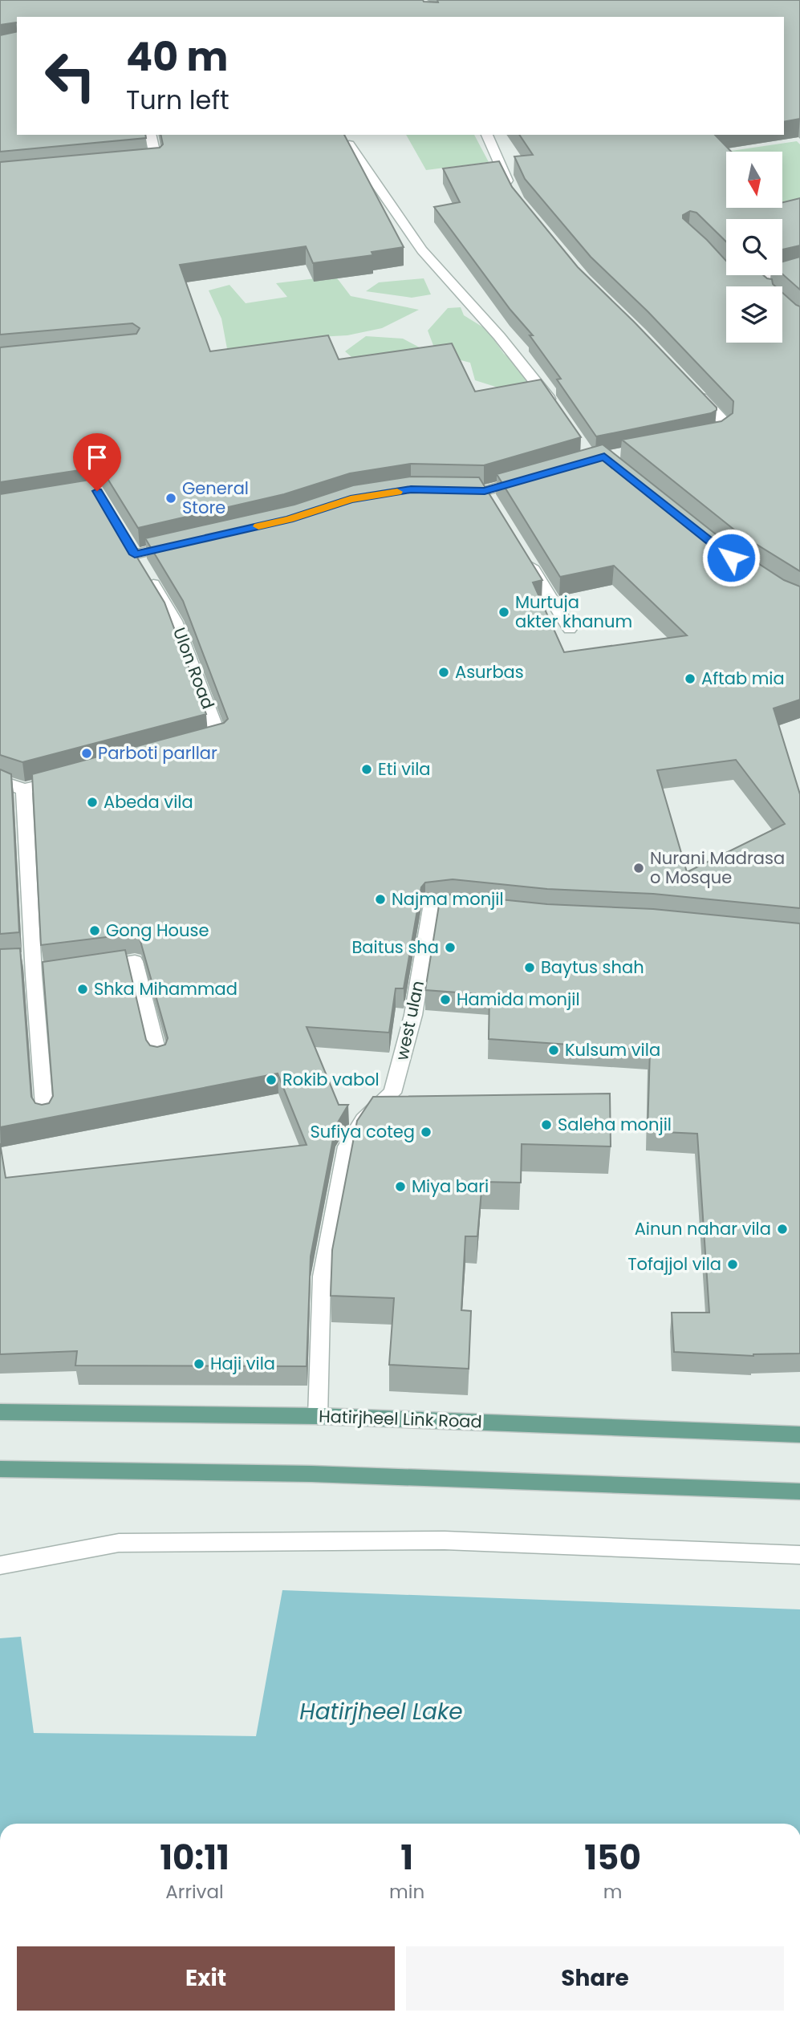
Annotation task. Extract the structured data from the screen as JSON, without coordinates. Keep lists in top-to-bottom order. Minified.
{"streets":{"main road":["Hatirjheel Link Road"],"street":["Ulon Road","west ulan"]},"crossings":[["west ulan","Hatirjheel Link Road"]],"water":["Hatirjheel Lake"],"places":["General Store","Murtuja akter khanum","Asurbas","Aftab mia","Parboti parllar","Eti vila","Abeda vila","Nurani Madrasa o Mosque","Najma monjil","Gong House","Baitus sha","Baytus shah","Shka Mihammad","Hamida monjil","Kulsum vila","Rokib vabol","Saleha monjil","Sufiya coteg","Miya bari","Ainun nahar vila","Tofajjol vila","Haji vila"],"north":"bottom","page":{"turn":["40 m","Turn left"],"eta":["10:11","Arrival","1","min","150","m"],"buttons":["Exit","Share"]}}
